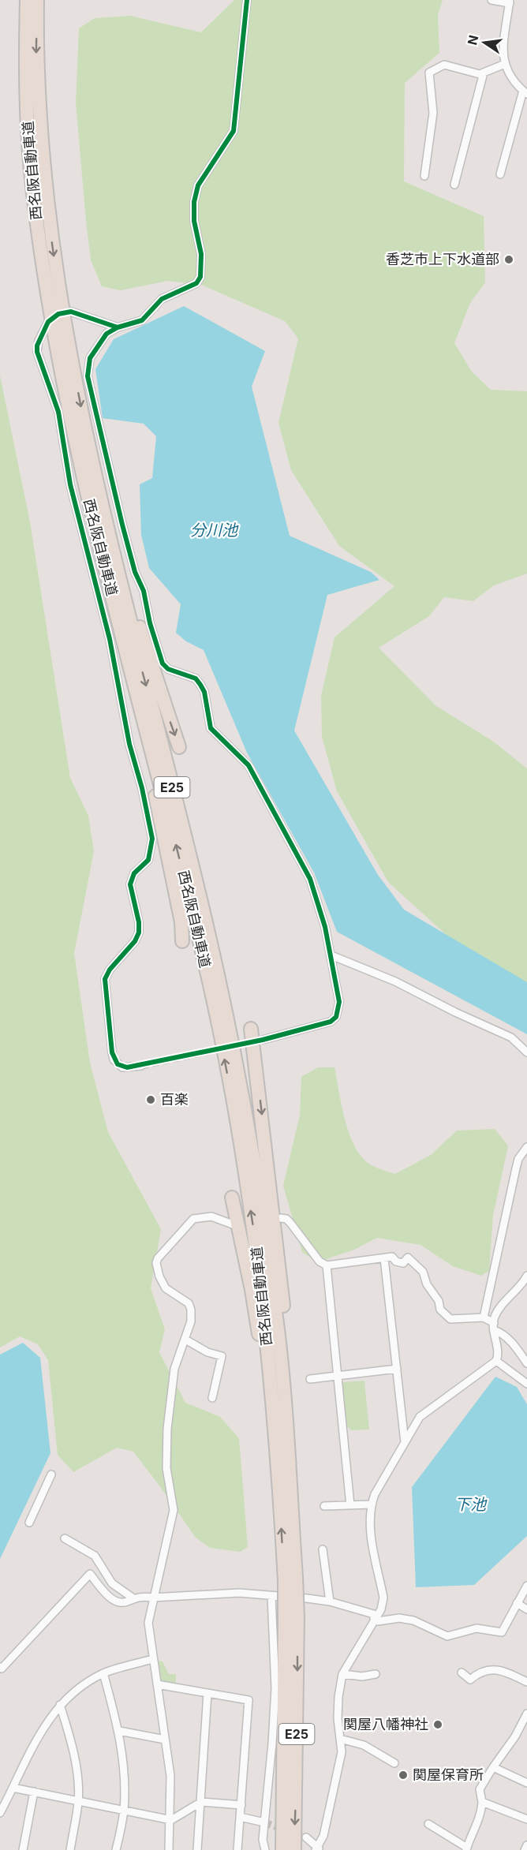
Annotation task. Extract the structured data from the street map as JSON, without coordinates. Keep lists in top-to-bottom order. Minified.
{"streets":{"highway":["西名阪自動車道","E25"]},"water":["分川池","下池"],"places":["香芝市上下水道部","百楽","関屋八幡神社","関屋保育所"],"north":"left"}
